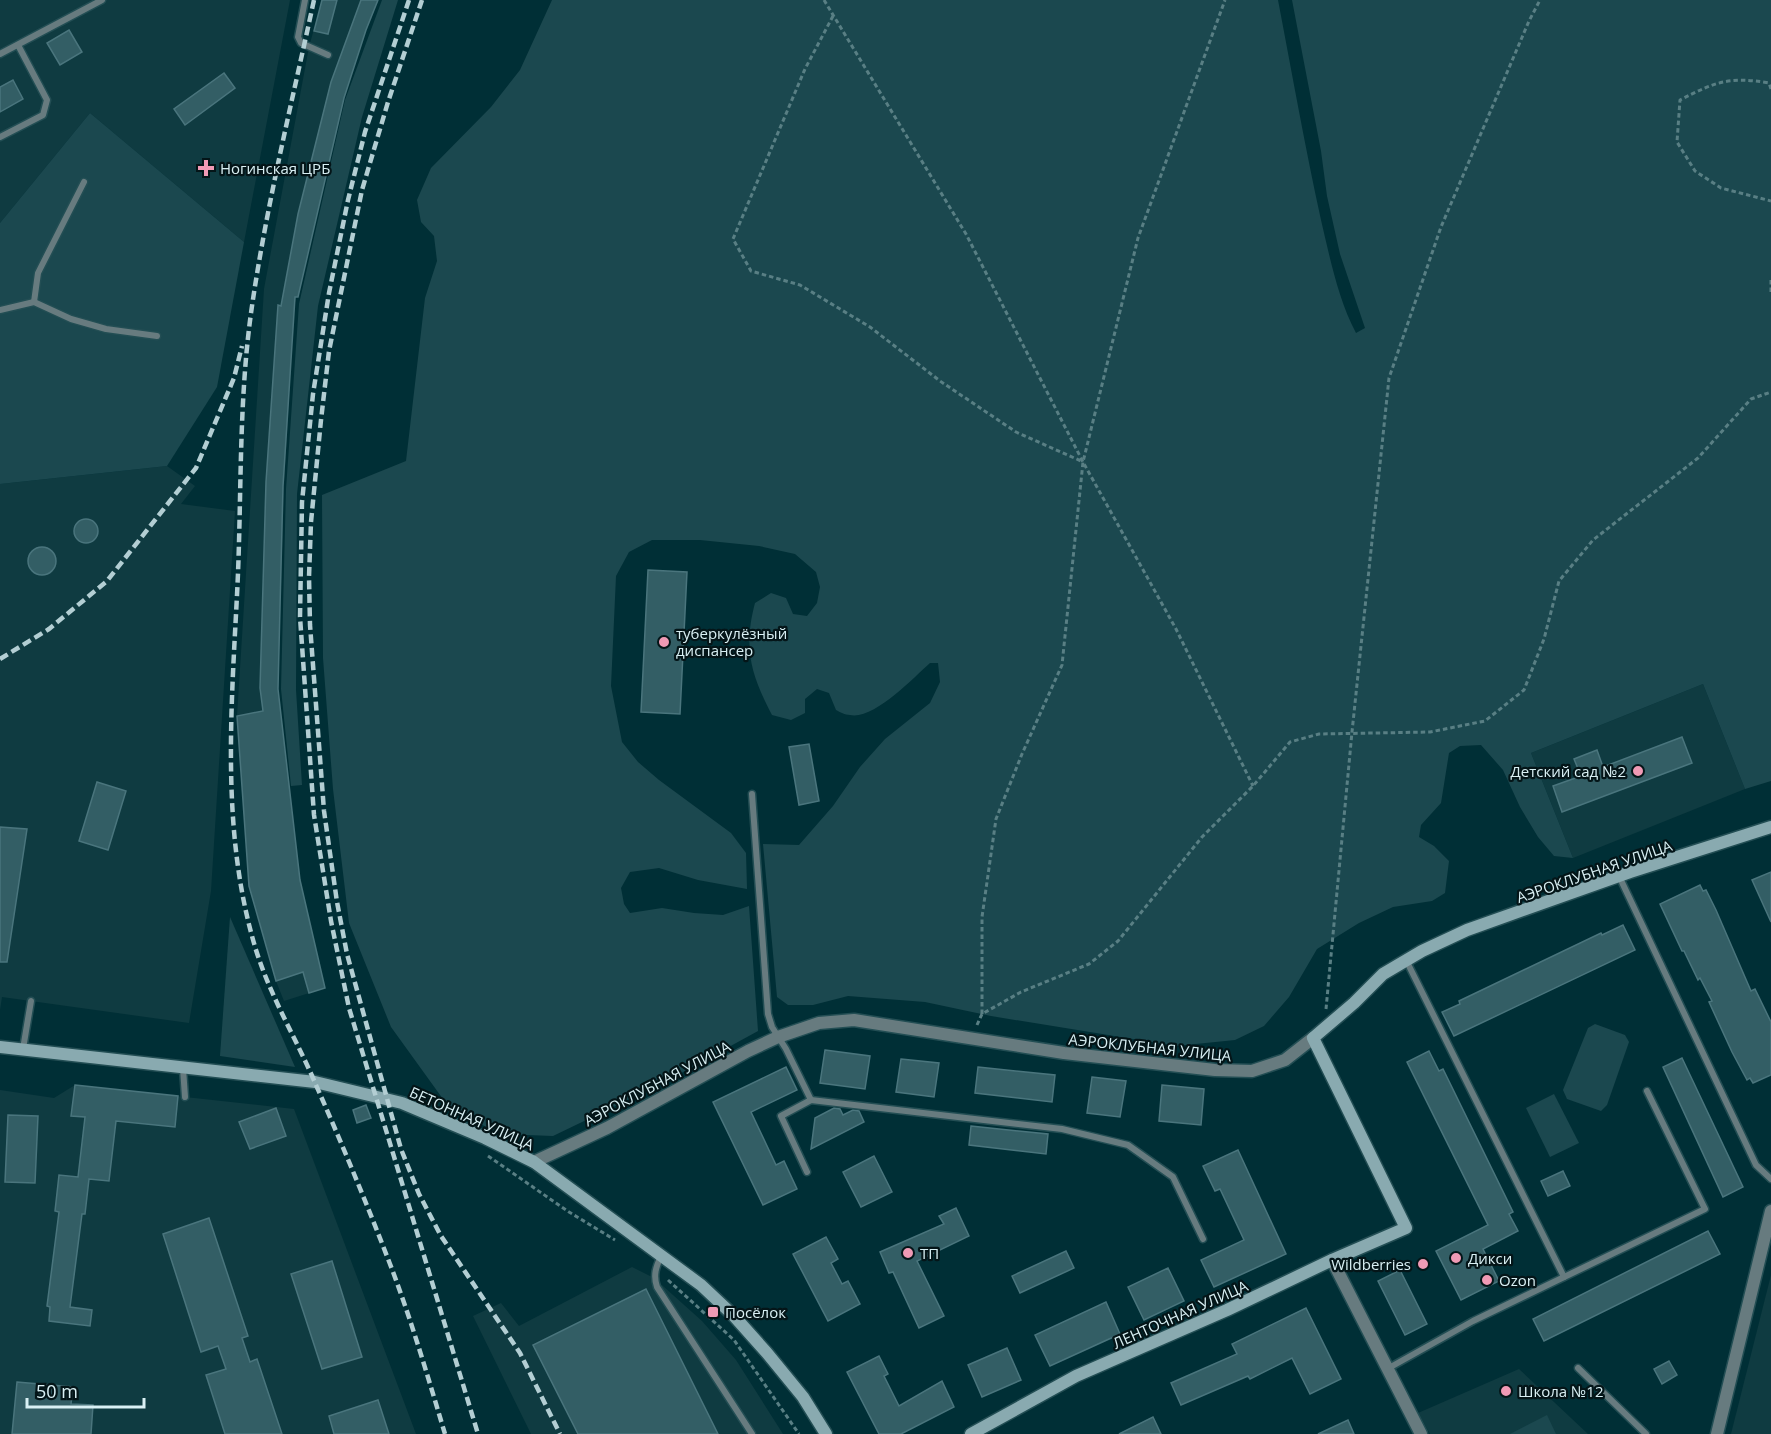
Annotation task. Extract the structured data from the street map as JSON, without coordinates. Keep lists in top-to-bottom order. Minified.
{"streets":{"street":["АЭРОКЛУБНАЯ УЛИЦА","БЕТОННАЯ УЛИЦА","ЛЕНТОЧНАЯ УЛИЦА"]},"crossings":[["АЭРОКЛУБНАЯ УЛИЦА","БЕТОННАЯ УЛИЦА"],["АЭРОКЛУБНАЯ УЛИЦА","ЛЕНТОЧНАЯ УЛИЦА"]],"places":{"health":["Ногинская ЦРБ"],"other":["туберкулёзный диспансер","Детский сад №2","ТП","Дикси","Wildberries","Ozon","Школа №12"],"transit":["Посёлок"]},"scale_bar":"50 m"}
